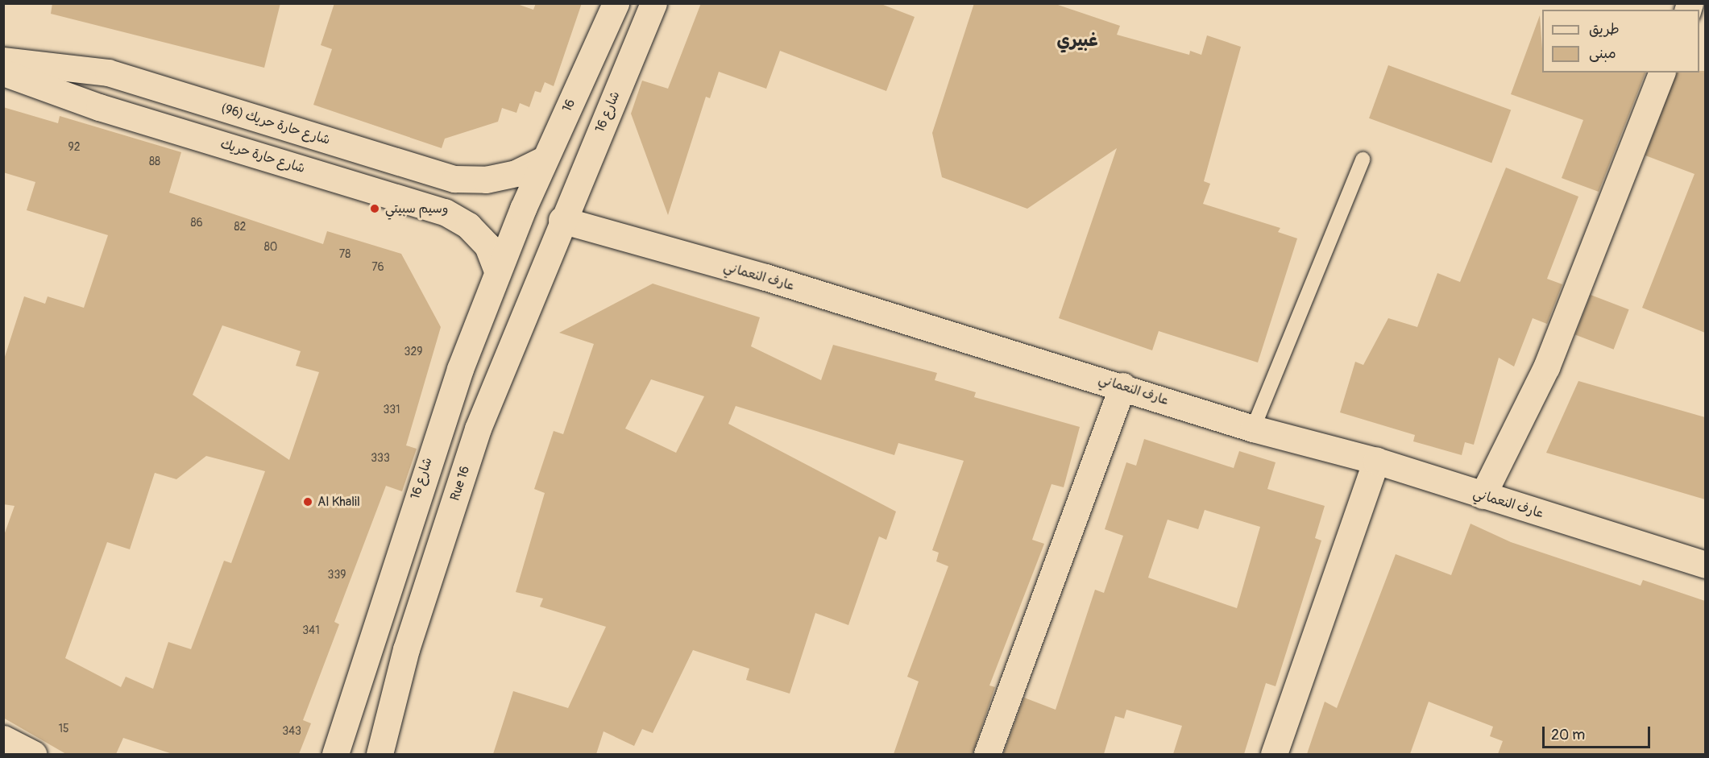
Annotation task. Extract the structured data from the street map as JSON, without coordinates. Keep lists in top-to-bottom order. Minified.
{"streets":{"street":["16","شارع 16","شارع حارة حريك (96)","شارع حارة حريك","عارف النعماني","Rue 16"]},"crossings":[["16","شارع 16"],["16","شارع حارة حريك (96)"],["شارع 16","شارع حارة حريك"],["شارع 16","عارف النعماني"],["شارع 16","Rue 16"],["عارف النعماني","Rue 16"]],"districts":["غبيري"],"places":["وسيم سبيتي","Al Khalil"],"house_numbers":["92","88","86","82","80","78","76","329","331","333","339","341","15","343"],"legend":["طريق","مبنى"],"scale_bar":"20 m"}
